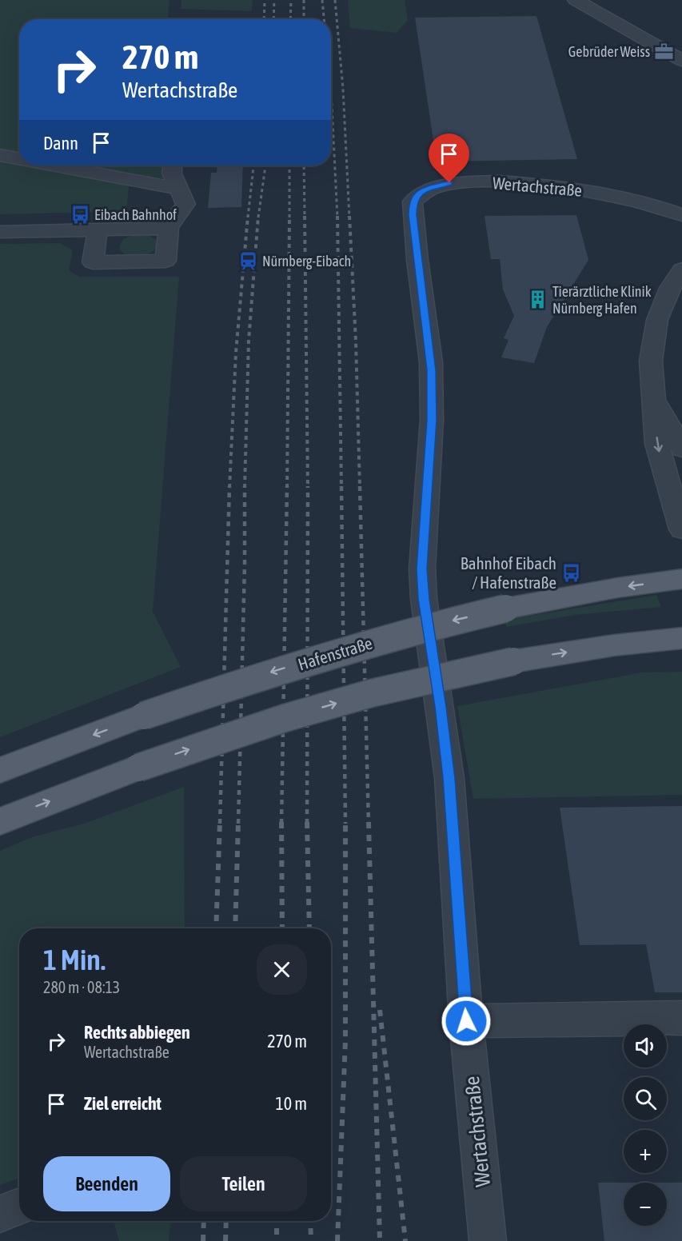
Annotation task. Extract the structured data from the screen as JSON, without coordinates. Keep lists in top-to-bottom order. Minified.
{"streets":{"main road":["Hafenstraße"],"street":["Wertachstraße"]},"places":{"office":["Gebrüder Weiss"],"bus stop":["Eibach Bahnhof","Bahnhof Eibach / Hafenstraße"],"station":["Nürnberg-Eibach"],"building":["Tierärztliche Klinik Nürnberg Hafen"]},"page":{"turn":["270 m","Wertachstraße"],"then":"Dann","heading":["1 Min.","280 m · 08:13"],"list":[{"name":"Rechts abbiegen","note":"Wertachstraße","value":"270 m"},{"name":"Ziel erreicht","value":"10 m"}],"map_buttons":["+","−"],"buttons":["Beenden","Teilen"]}}
